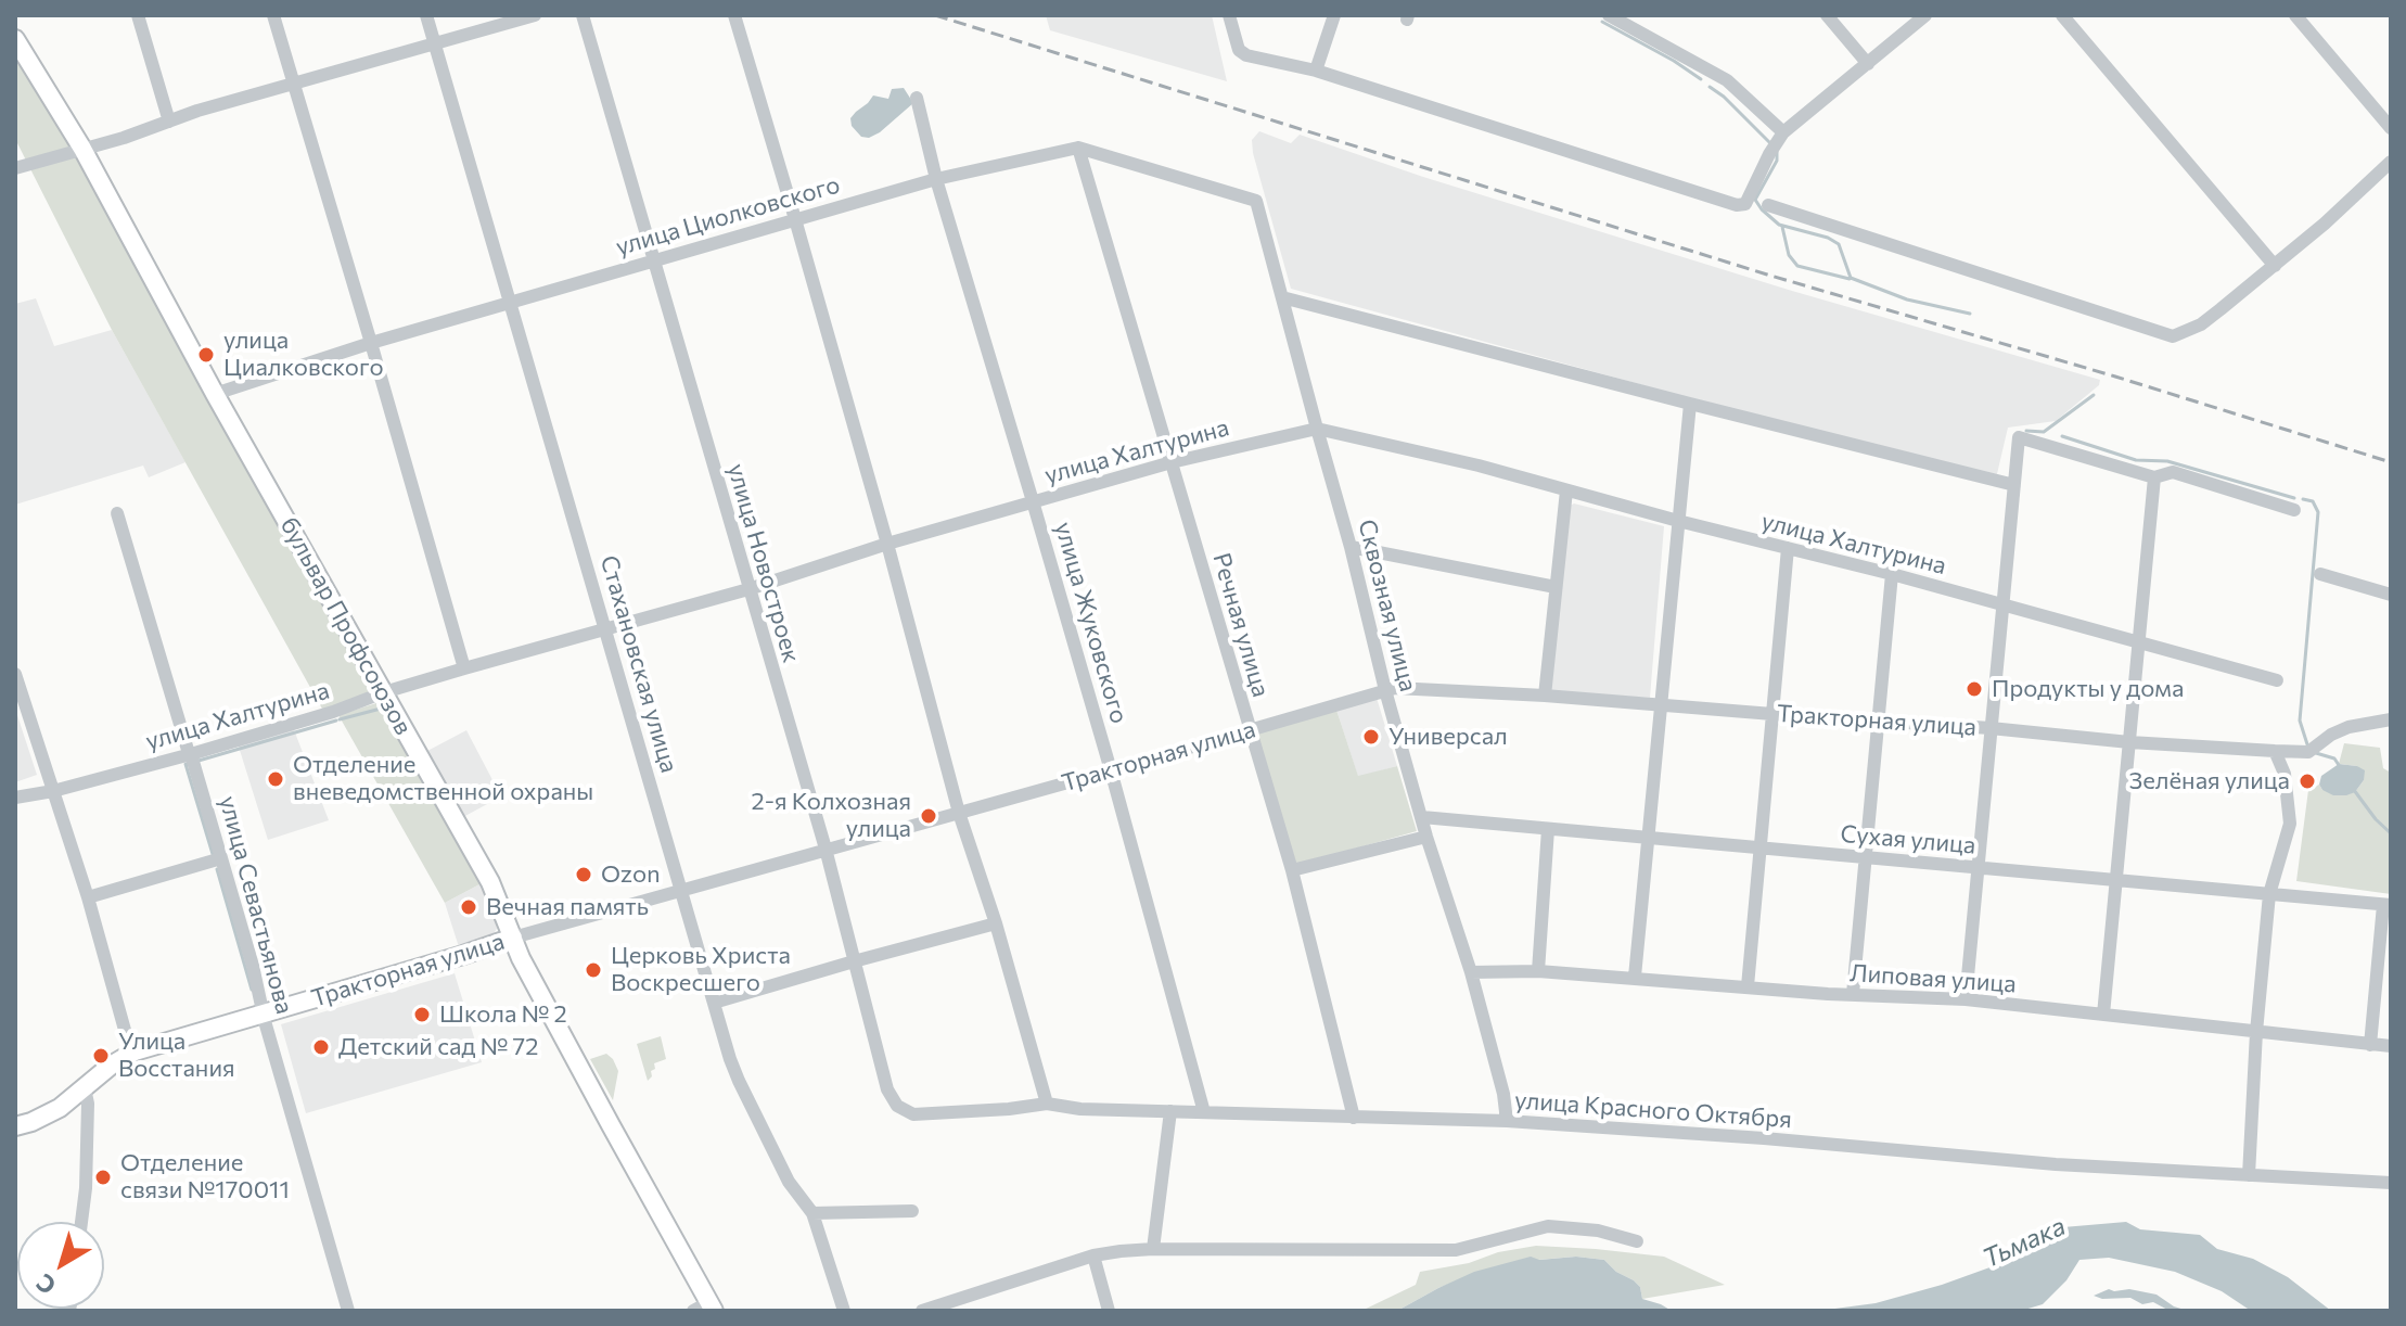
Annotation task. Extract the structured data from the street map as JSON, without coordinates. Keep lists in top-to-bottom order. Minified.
{"streets":{"main road":["бульвар Профсоюзов","Тракторная улица"],"street":["улица Циолковского","улица Халтурина","улица Новостроек","Сквозная улица","улица Жуковского","Речная улица","Стахановская улица","Сухая улица","улица Севастьянова","Липовая улица","улица Красного Октября"]},"crossings":[["улица Циолковского","улица Новостроек"],["улица Циолковского","Сквозная улица"],["улица Циолковского","улица Жуковского"],["улица Циолковского","Речная улица"],["улица Циолковского","бульвар Профсоюзов"],["улица Циолковского","Стахановская улица"],["улица Халтурина","улица Новостроек"],["улица Халтурина","Сквозная улица"],["улица Халтурина","улица Жуковского"],["улица Халтурина","Речная улица"],["улица Халтурина","бульвар Профсоюзов"],["улица Халтурина","Стахановская улица"],["улица Халтурина","улица Севастьянова"],["улица Новостроек","Тракторная улица"],["улица Новостроек","улица Красного Октября"],["Сквозная улица","Тракторная улица"],["Сквозная улица","Сухая улица"],["Сквозная улица","Липовая улица"],["Сквозная улица","улица Красного Октября"],["улица Жуковского","Тракторная улица"],["улица Жуковского","улица Красного Октября"],["Речная улица","Тракторная улица"],["Речная улица","улица Красного Октября"],["бульвар Профсоюзов","Тракторная улица"],["Стахановская улица","Тракторная улица"],["Тракторная улица","улица Севастьянова"]],"water":["Тьмака"],"places":["улица Циалковского","Продукты у дома","Универсал","Отделение вневедомственной охраны","Зелёная улица","2-я Колхозная улица","Ozon","Вечная память","Церковь Христа Воскресшего","Школа № 2","Детский сад № 72","Улица Восстания","Отделение связи №170011"],"north":"bottom left"}
